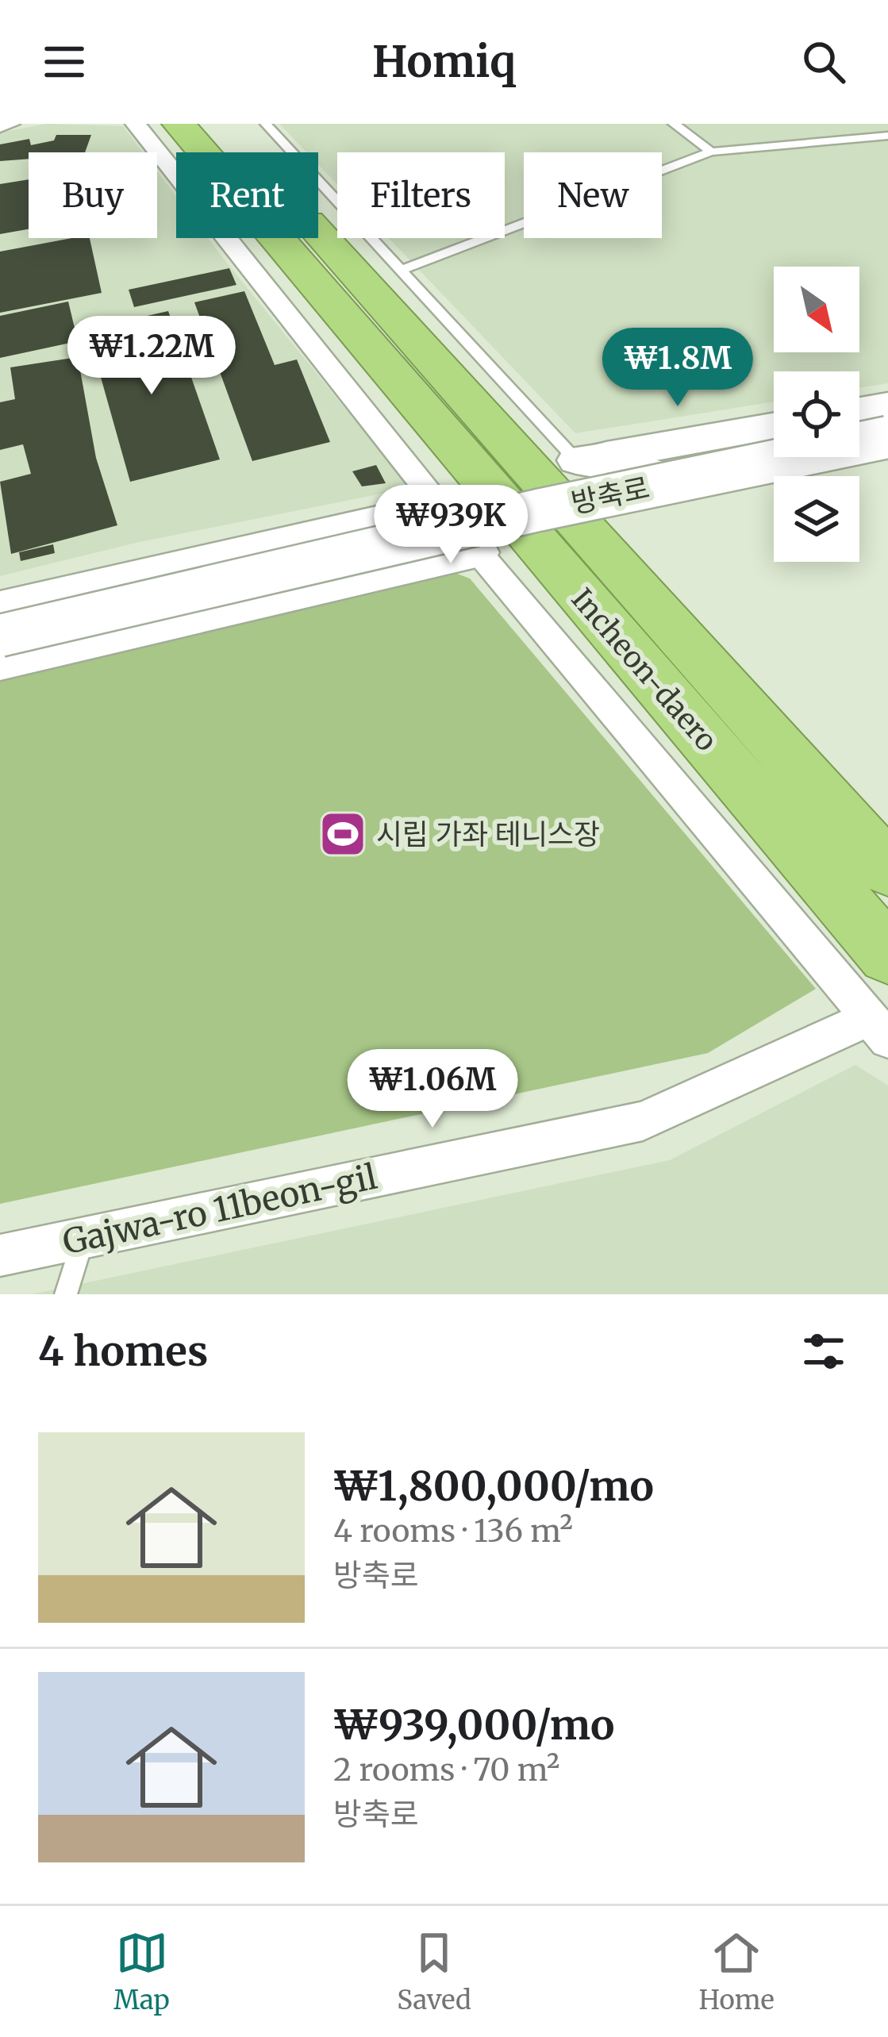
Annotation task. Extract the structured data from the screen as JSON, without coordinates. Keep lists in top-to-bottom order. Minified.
{"streets":{"highway":["Incheon-daero"],"main road":["방축로"],"street":["Gajwa-ro 11beon-gil"]},"places":{"sports":["시립 가좌 테니스장"]},"north":"bottom right","page":{"header":"Homiq","chip":["Buy","Rent","Filters","New"],"price":["₩1.22M","₩1.8M","₩939K","₩1.06M"],"heading":"4 homes","list":[{"name":"₩1,800,000/mo","note":"4 rooms · 136 m² · 방축로"},{"name":"₩939,000/mo","note":"2 rooms · 70 m² · 방축로"}],"tabs":["Map","Saved","Home"]}}
